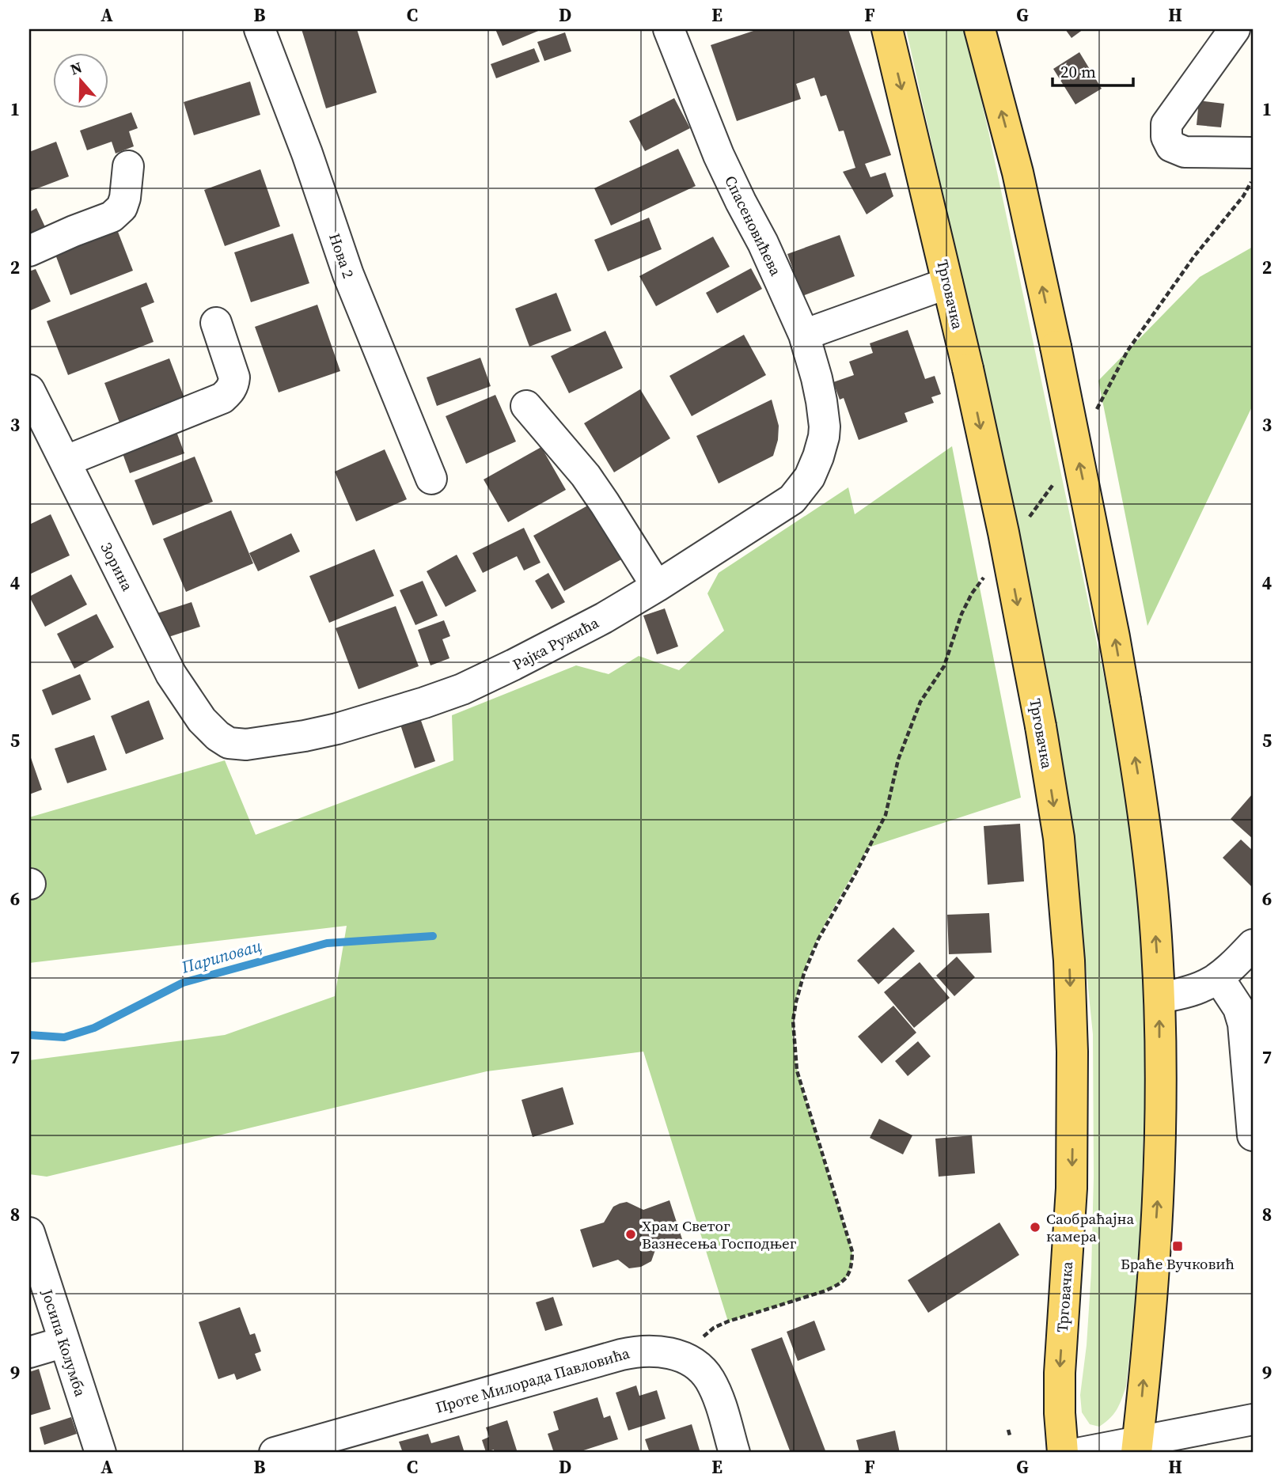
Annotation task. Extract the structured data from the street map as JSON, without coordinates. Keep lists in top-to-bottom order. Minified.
{"streets":{"main road":["Трговачка"],"street":["Спасеновићева","Нова 2","Зорина","Рајка Ружића","Јосипа Колумба","Проте Милорада Павловића"]},"crossings":[["Спасеновићева","Рајка Ружића"],["Зорина","Рајка Ружића"]],"water":["Париповац"],"places":{"other":["Саобраћајна камера","Храм Светог Вазнесења Господњег"],"transit":["Браће Вучковић"]},"scale_bar":"20 m","north":"top","grid":{"columns":["A","B","C","D","E","F","G","H"],"rows":["1","2","3","4","5","6","7","8","9"]}}
